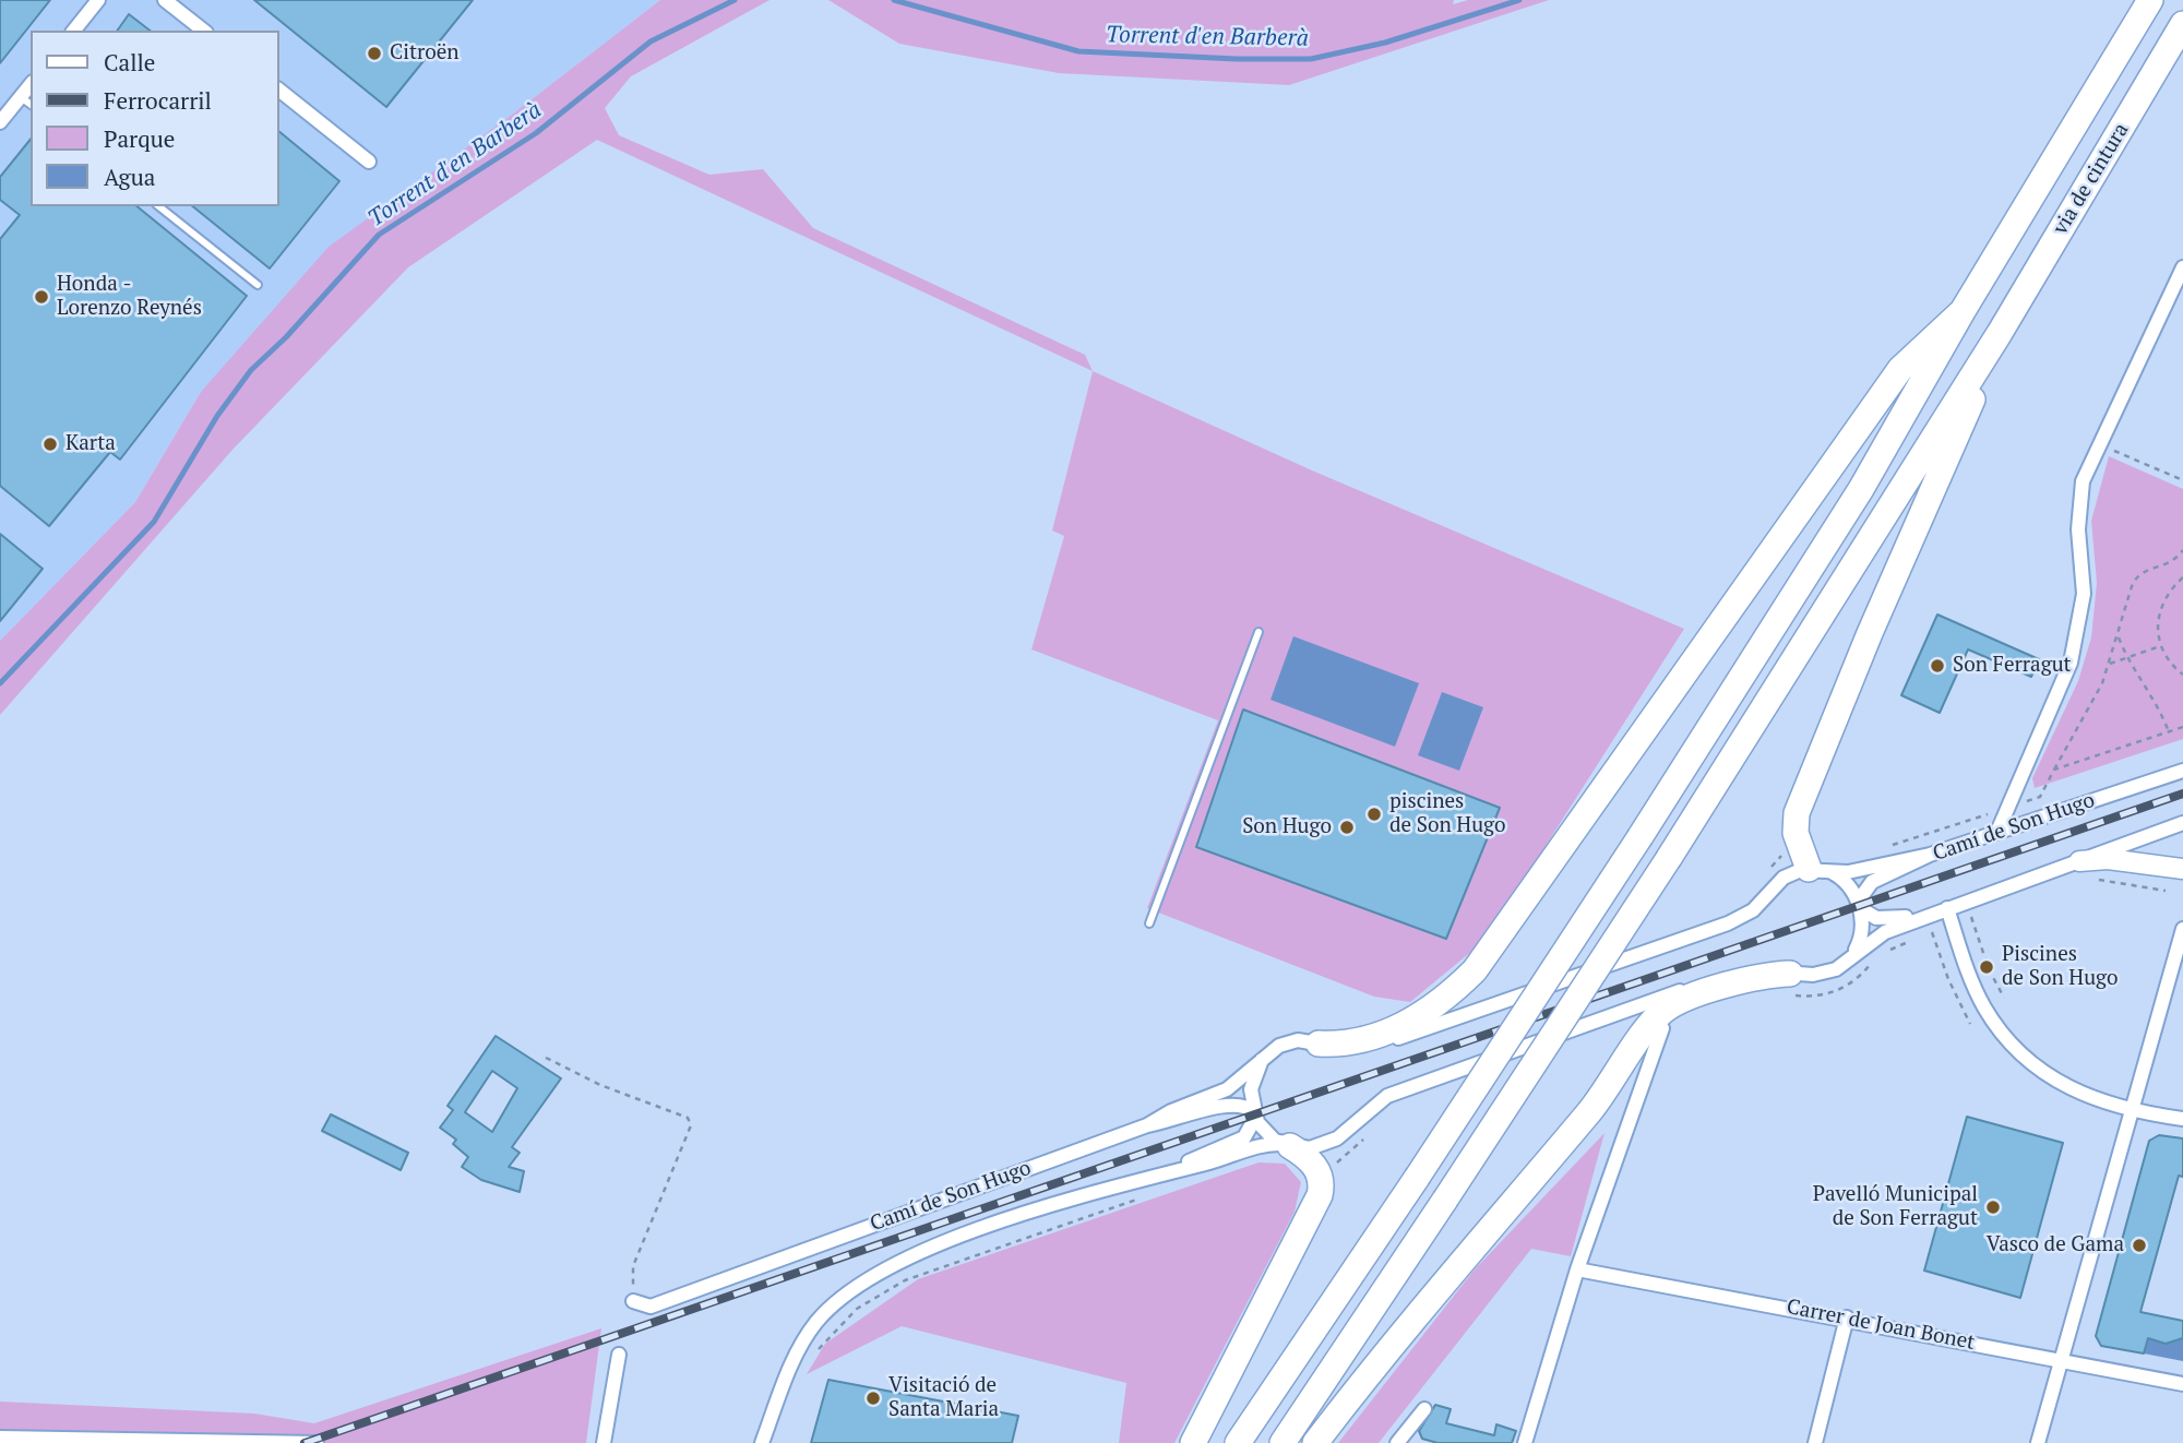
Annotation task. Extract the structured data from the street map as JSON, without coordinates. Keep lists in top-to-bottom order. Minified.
{"streets":{"highway":["via de cintura"],"street":["Camí de Son Hugo","Carrer de Joan Bonet"]},"water":["Torrent d'en Barberà"],"places":["Citroën","Honda - Lorenzo Reynés","Karta","Son Ferragut","piscines de Son Hugo","Son Hugo","Piscines de Son Hugo","Pavelló Municipal de Son Ferragut","Vasco de Gama","Visitació de Santa Maria"],"legend":["Calle","Ferrocarril","Parque","Agua"]}
